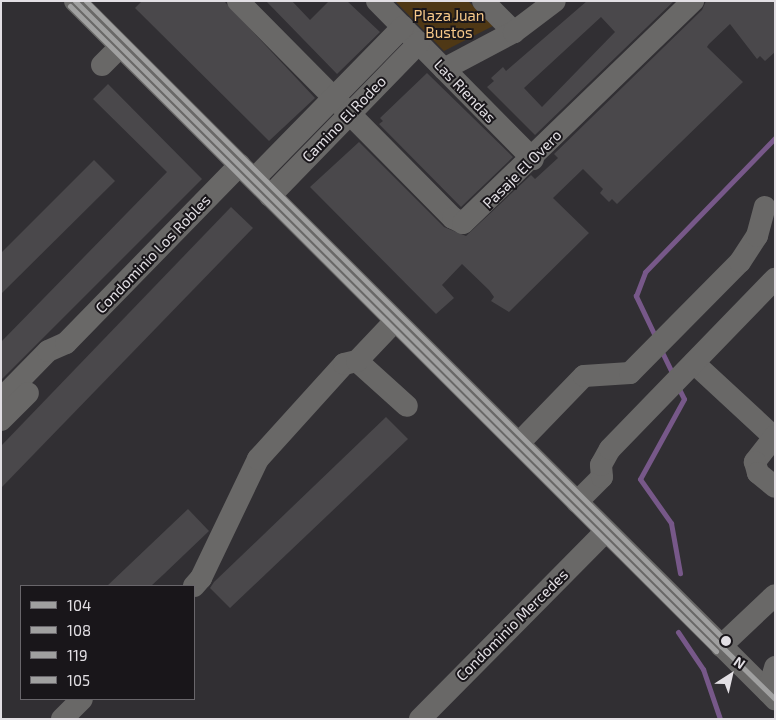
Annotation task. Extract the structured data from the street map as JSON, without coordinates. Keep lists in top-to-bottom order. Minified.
{"streets":{"street":["Las Riendas","Camino El Rodeo","Pasaje El Overo","Condominio Los Robles","Condominio Mercedes"]},"crossings":[["Las Riendas","Camino El Rodeo"],["Las Riendas","Pasaje El Overo"],["Camino El Rodeo","Pasaje El Overo"],["Camino El Rodeo","Condominio Los Robles"]],"parks":["Plaza Juan Bustos"],"lines":["transit line 104","transit line 119","transit line 108","transit line 105"],"legend":["104","108","119","105"],"north":"top right"}
